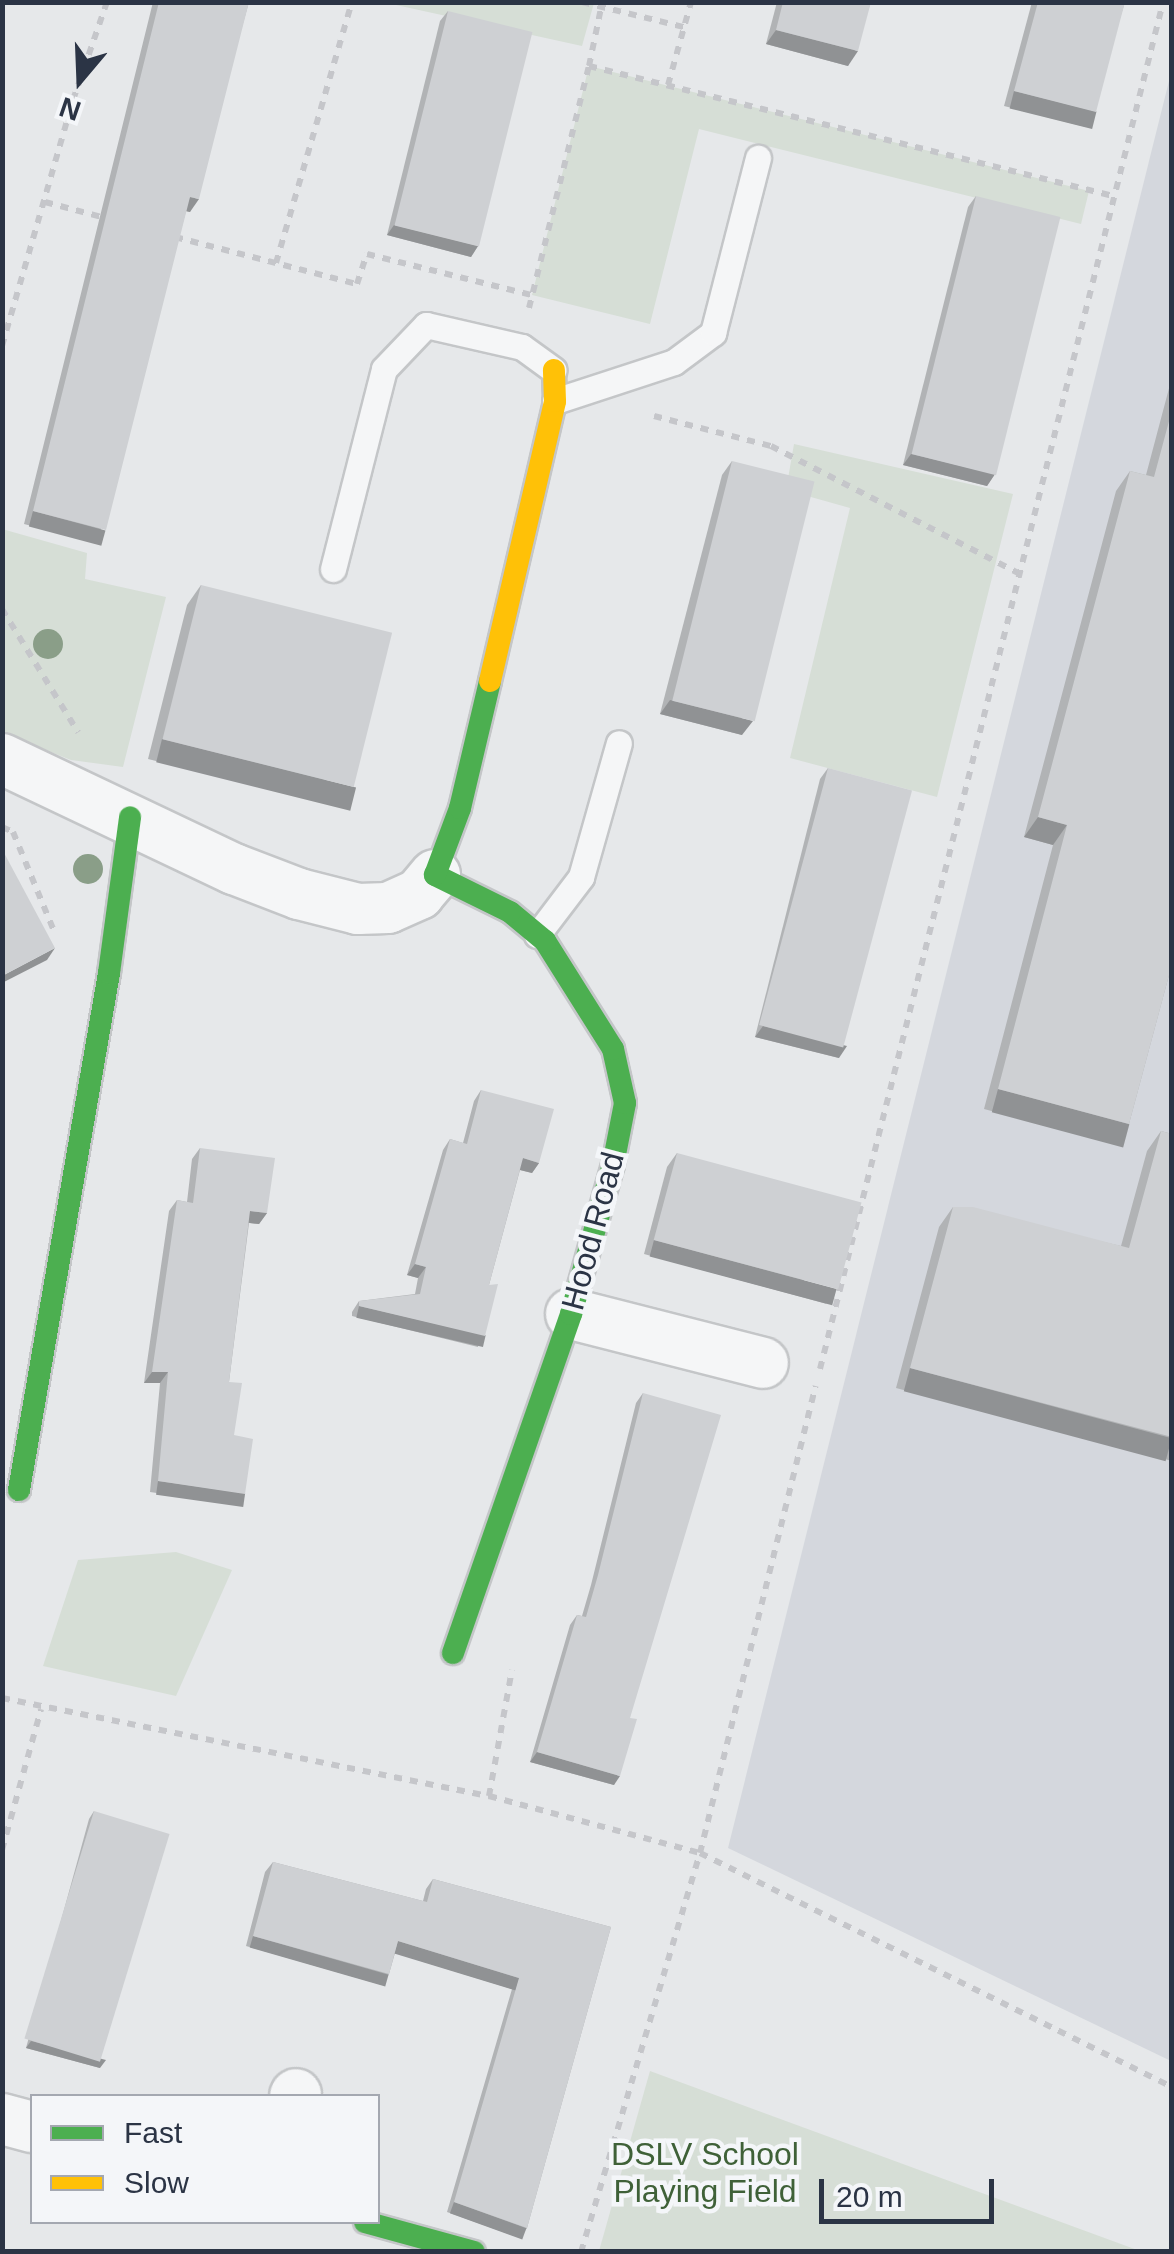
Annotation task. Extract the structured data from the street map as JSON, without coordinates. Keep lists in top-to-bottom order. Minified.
{"streets":{"street":["Hood Road"]},"parks":["DSLV School Playing Field"],"legend":["Fast","Slow"],"scale_bar":"20 m","north":"bottom"}
